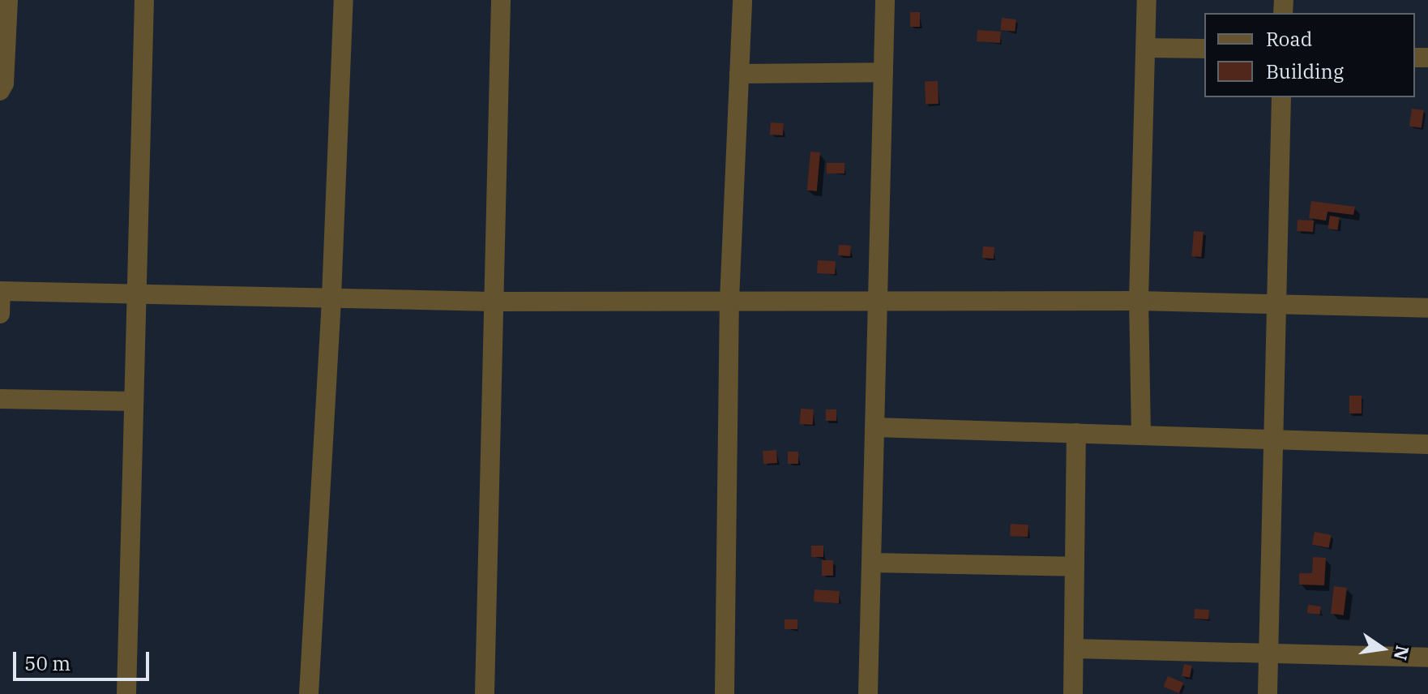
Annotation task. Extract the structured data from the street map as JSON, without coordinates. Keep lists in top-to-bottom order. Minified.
{"legend":["Road","Building"],"scale_bar":"50 m","north":"right"}
